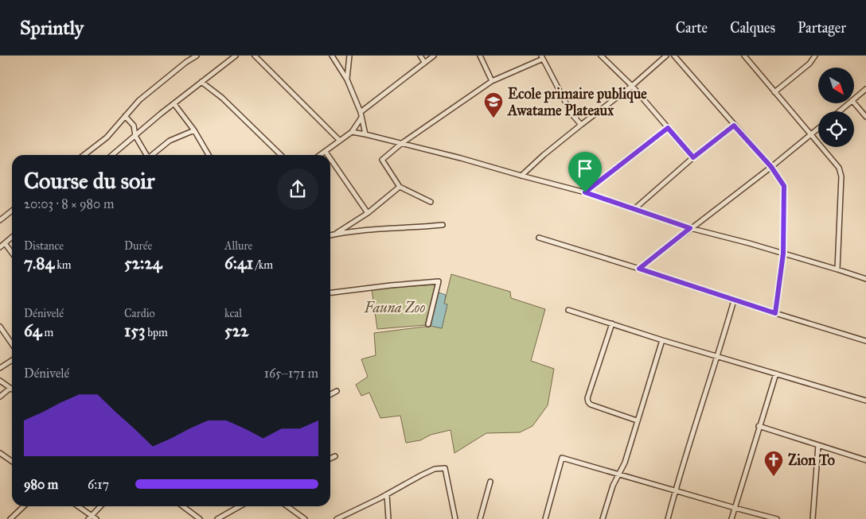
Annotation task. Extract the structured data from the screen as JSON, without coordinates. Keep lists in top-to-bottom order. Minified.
{"parks":["Fauna Zoo"],"places":{"school or university":["Ecole primaire publique Awatame Plateaux"],"church":["Zion To"]},"north":"bottom right","page":{"header":"Sprintly","nav":["Carte","Calques","Partager"],"heading":["Course du soir","20:03 · 8 × 980 m"],"stats":[["Distance","7.84 km"],["Durée","52:24"],["Allure","6:41 /km"],["Dénivelé","64 m"],["Cardio","153 bpm"],["kcal","522"]],"chart":["Dénivelé","165–171 m"],"list":[{"name":"980 m","note":"6:17"}]}}
